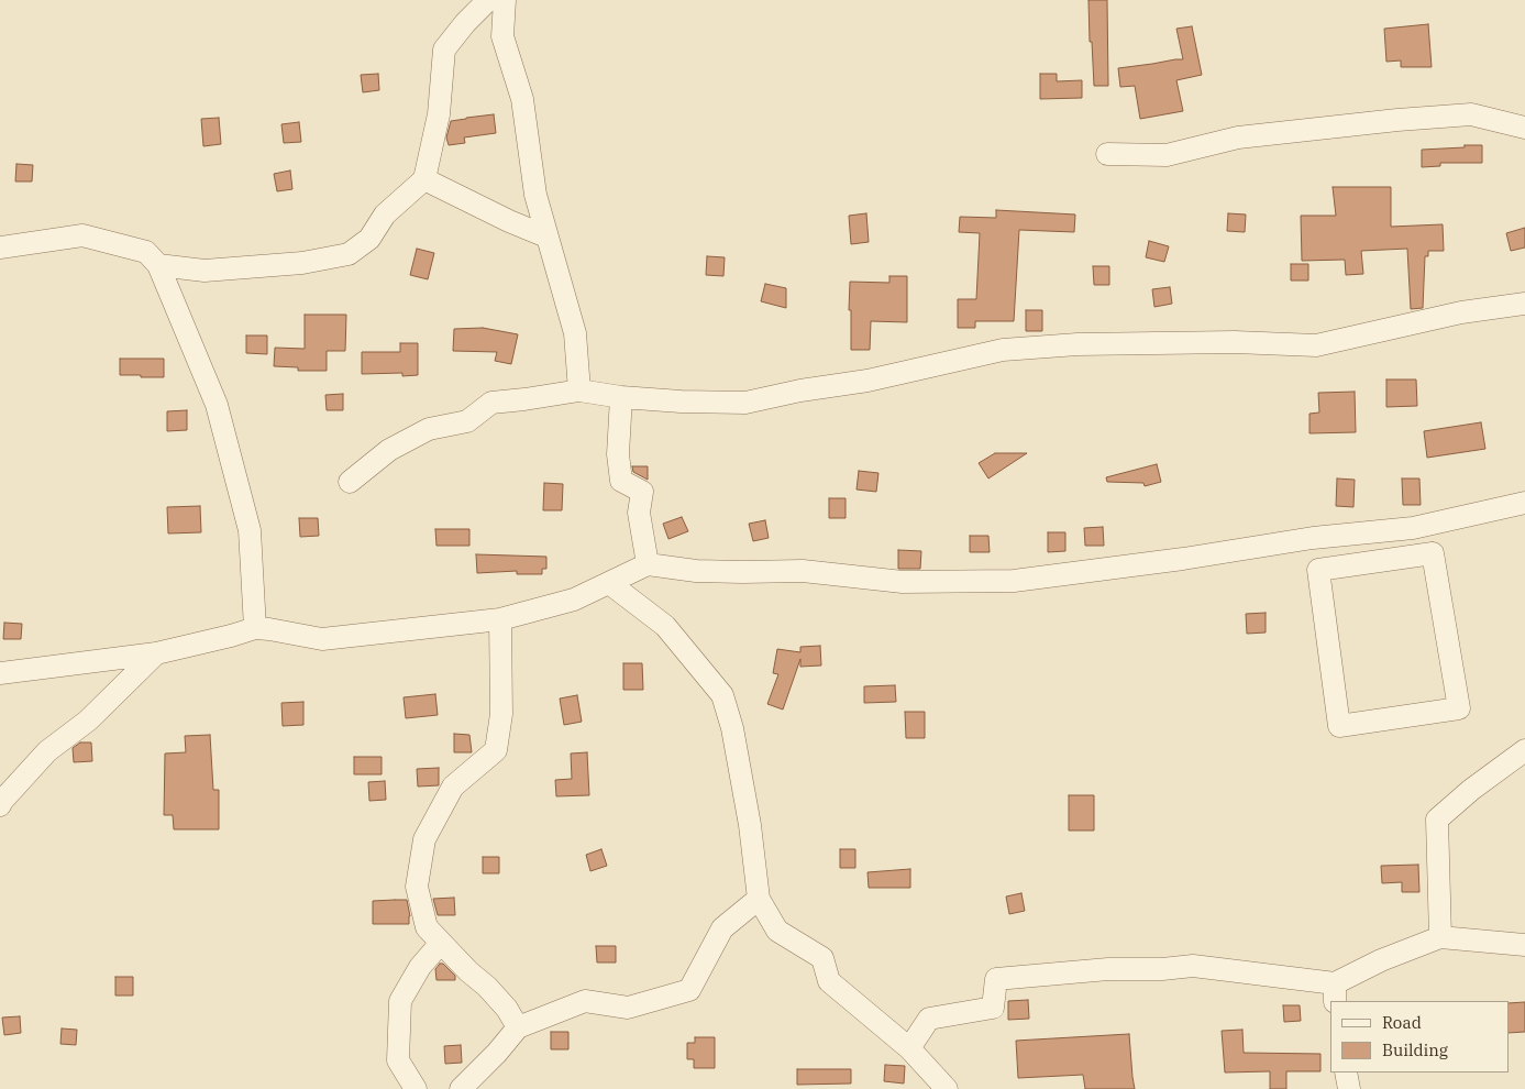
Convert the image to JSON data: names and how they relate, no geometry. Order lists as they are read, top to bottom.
{
  "legend": ["Road", "Building"]
}
